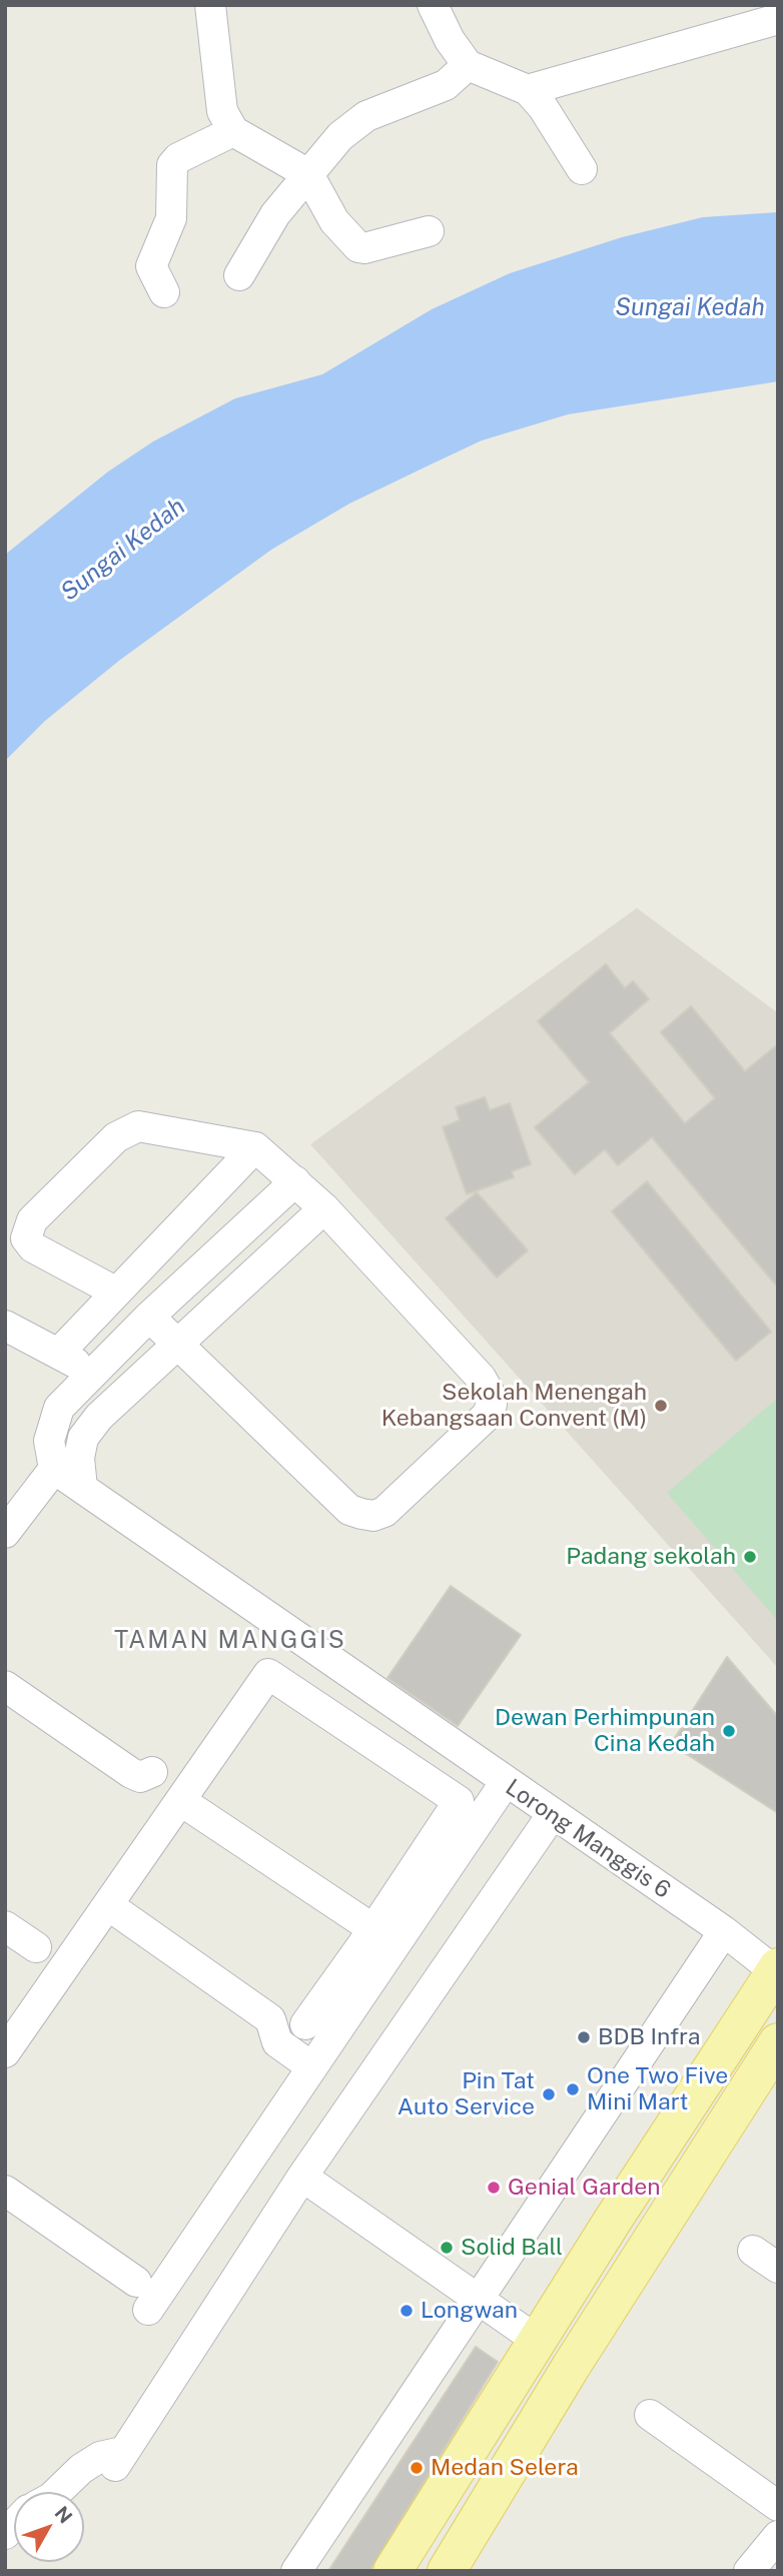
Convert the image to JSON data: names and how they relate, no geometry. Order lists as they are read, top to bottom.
{
  "streets": {
    "street": ["Lorong Manggis 6"]
  },
  "districts": ["TAMAN MANGGIS"],
  "water": ["Sungai Kedah"],
  "places": [
    "Sekolah Menengah Kebangsaan Convent (M)",
    "Padang sekolah",
    "Dewan Perhimpunan Cina Kedah",
    "BDB Infra",
    "One Two Five Mini Mart",
    "Pin Tat Auto Service",
    "Genial Garden",
    "Solid Ball",
    "Longwan",
    "Medan Selera"
  ],
  "north": "top right"
}
